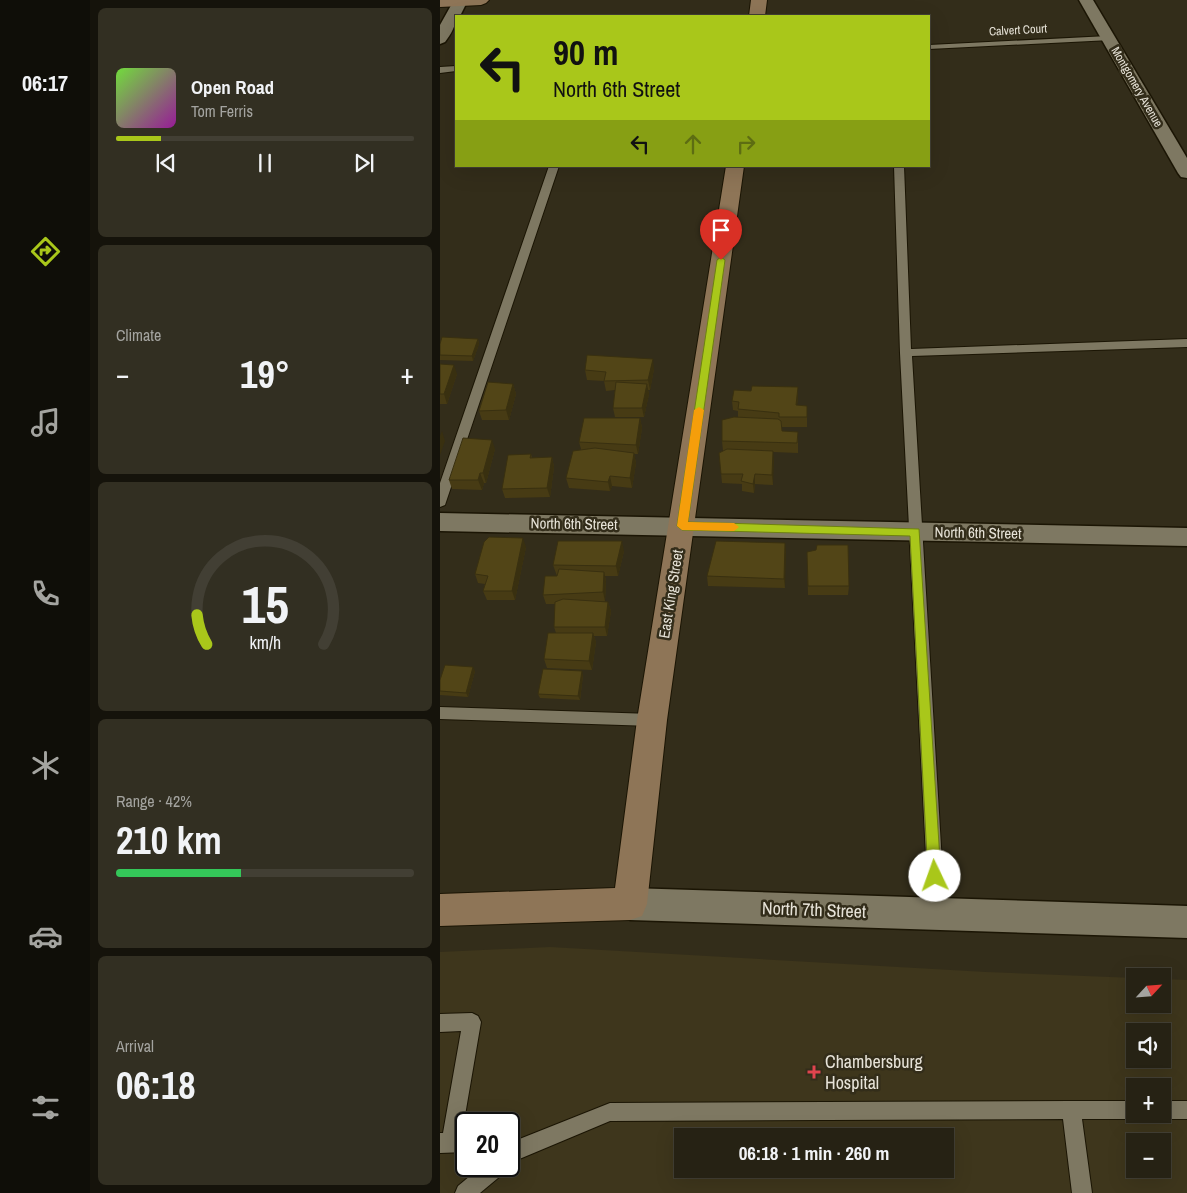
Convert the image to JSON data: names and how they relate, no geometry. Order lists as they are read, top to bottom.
{
  "streets": {
    "street": [
      "Montgomery Avenue",
      "North 6th Street",
      "East King Street",
      "North 7th Street"
    ],
    "lane": ["Calvert Court"]
  },
  "crossings": [
    ["Calvert Court", "Montgomery Avenue"],
    ["North 6th Street", "East King Street"],
    ["East King Street", "North 7th Street"]
  ],
  "places": {
    "health": ["Chambersburg Hospital"]
  },
  "north": "top right",
  "page": {
    "tabs": "06:17",
    "turn": ["90 m", "North 6th Street"],
    "song": ["Open Road", "Tom Ferris"],
    "tile": [
      "Climate",
      ["Range · 42%", "210 km"],
      ["Arrival", "06:18"]
    ],
    "heat": ["−", "19°", "+"],
    "map_buttons": ["+", "−"],
    "limit": "20",
    "trip": "06:18 · 1 min · 260 m",
    "gauge": ["15", "km/h"]
  }
}
